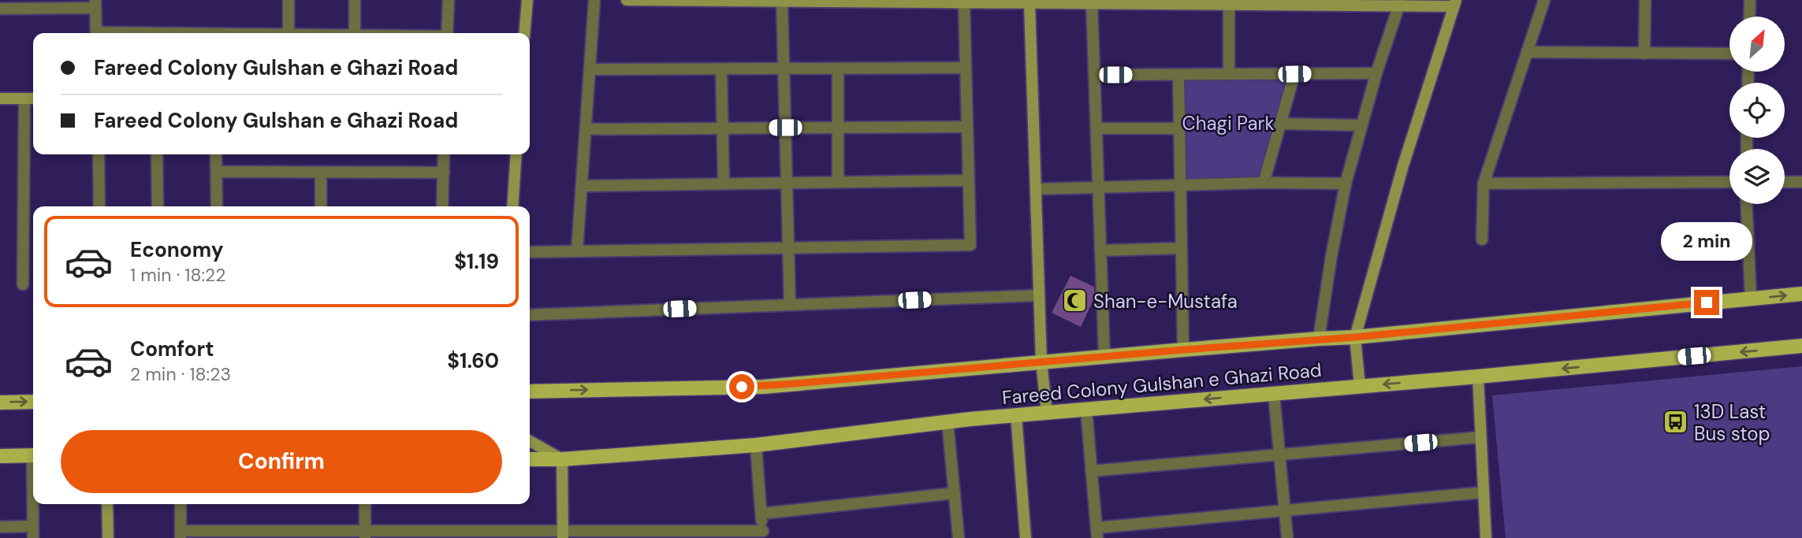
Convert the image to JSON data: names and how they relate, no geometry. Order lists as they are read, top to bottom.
{
  "streets": {
    "main road": ["Fareed Colony Gulshan e Ghazi Road"]
  },
  "parks": ["Chagi Park"],
  "places": {
    "mosque": ["Shan-e-Mustafa"],
    "bus stop": ["13D Last Bus stop"]
  },
  "north": "top right",
  "page": {
    "banner": ["Fareed Colony Gulshan e Ghazi Road", "Fareed Colony Gulshan e Ghazi Road"],
    "list": [
      {
        "name": "Economy",
        "note": "1 min · 18:22",
        "value": "$1.19"
      },
      {
        "name": "Comfort",
        "note": "2 min · 18:23",
        "value": "$1.60"
      }
    ],
    "bubble": "2 min",
    "buttons": "Confirm"
  }
}
